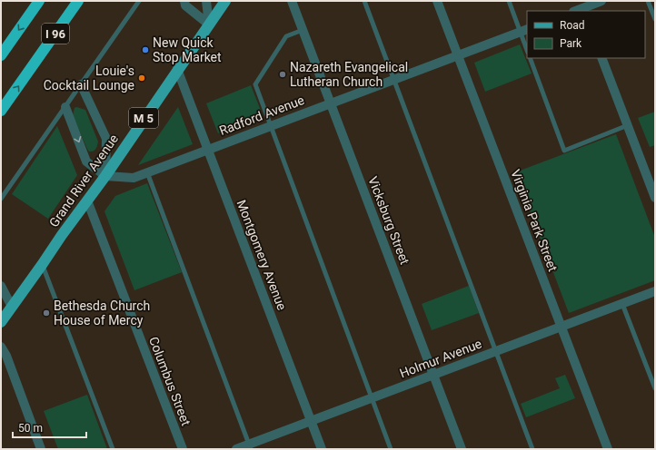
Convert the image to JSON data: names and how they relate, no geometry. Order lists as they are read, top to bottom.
{
  "streets": {
    "highway": ["I 96"],
    "main road": ["M 5", "Grand River Avenue"],
    "street": [
      "Radford Avenue",
      "Vicksburg Street",
      "Virginia Park Street",
      "Montgomery Avenue",
      "Holmur Avenue",
      "Columbus Street"
    ]
  },
  "crossings": [
    ["Radford Avenue", "Grand River Avenue"],
    ["Radford Avenue", "Vicksburg Street"],
    ["Radford Avenue", "Virginia Park Street"],
    ["Radford Avenue", "Montgomery Avenue"],
    ["Grand River Avenue", "Montgomery Avenue"],
    ["Grand River Avenue", "Columbus Street"],
    ["Vicksburg Street", "Holmur Avenue"],
    ["Virginia Park Street", "Holmur Avenue"],
    ["Montgomery Avenue", "Holmur Avenue"]
  ],
  "places": [
    "New Quick Stop Market",
    "Nazareth Evangelical Lutheran Church",
    "Louie's Cocktail Lounge",
    "Bethesda Church House of Mercy"
  ],
  "legend": ["Road", "Park"],
  "scale_bar": "50 m"
}
